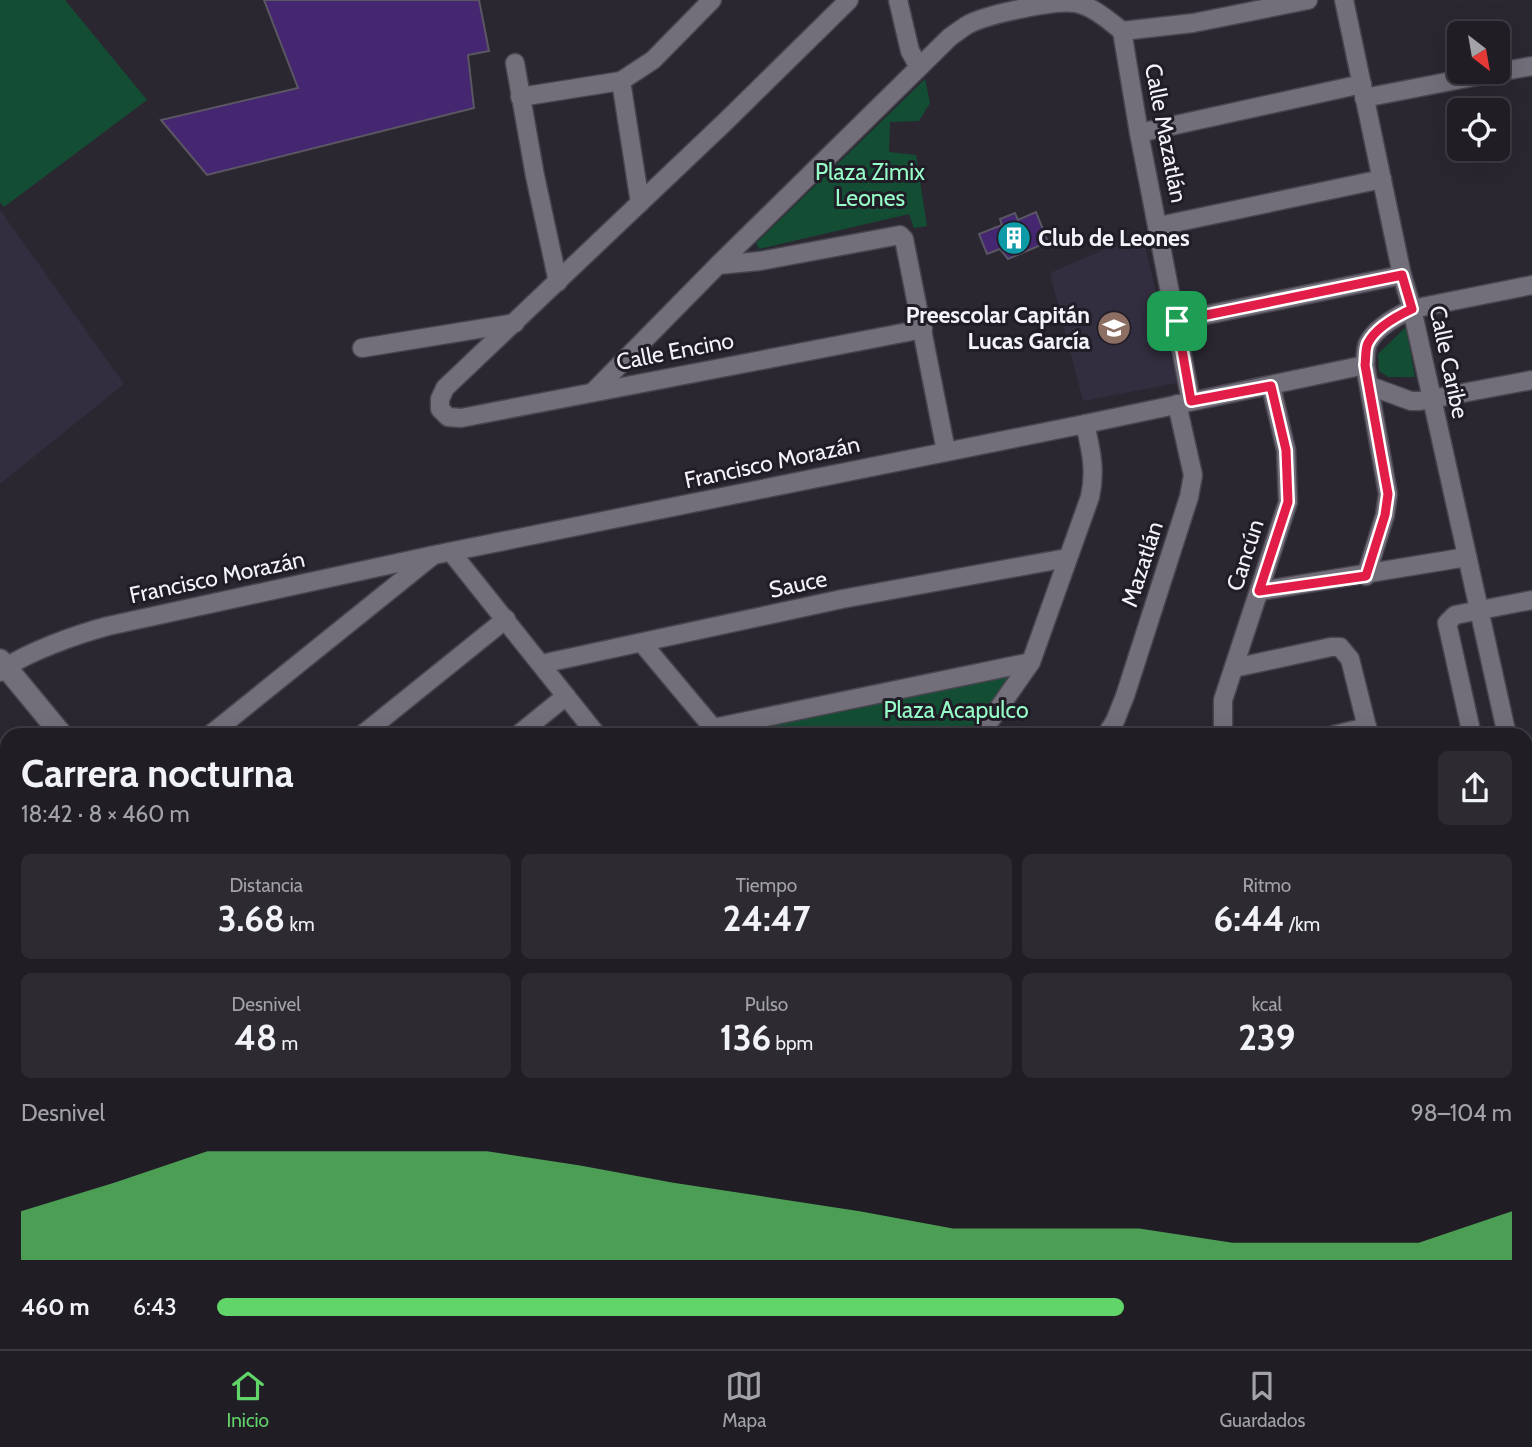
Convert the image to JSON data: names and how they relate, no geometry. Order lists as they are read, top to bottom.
{
  "streets": {
    "street": [
      "Calle Mazatlán",
      "Calle Encino",
      "Calle Caribe",
      "Francisco Morazán",
      "Cancún",
      "Mazatlán",
      "Sauce"
    ]
  },
  "crossings": [
    ["Calle Mazatlán", "Francisco Morazán"],
    ["Calle Mazatlán", "Mazatlán"],
    ["Francisco Morazán", "Cancún"],
    ["Francisco Morazán", "Mazatlán"]
  ],
  "parks": ["Plaza Zimix Leones", "Plaza Acapulco"],
  "places": {
    "building": ["Club de Leones"],
    "school or university": ["Preescolar Capitán Lucas García"]
  },
  "north": "bottom right",
  "page": {
    "heading": ["Carrera nocturna", "18:42 · 8 × 460 m"],
    "stats": [
      ["Distancia", "3.68 km"],
      ["Tiempo", "24:47"],
      ["Ritmo", "6:44 /km"],
      ["Desnivel", "48 m"],
      ["Pulso", "136 bpm"],
      ["kcal", "239"]
    ],
    "chart": ["Desnivel", "98–104 m"],
    "list": [
      {
        "name": "460 m",
        "note": "6:43"
      }
    ],
    "tabs": ["Inicio", "Mapa", "Guardados"]
  }
}
